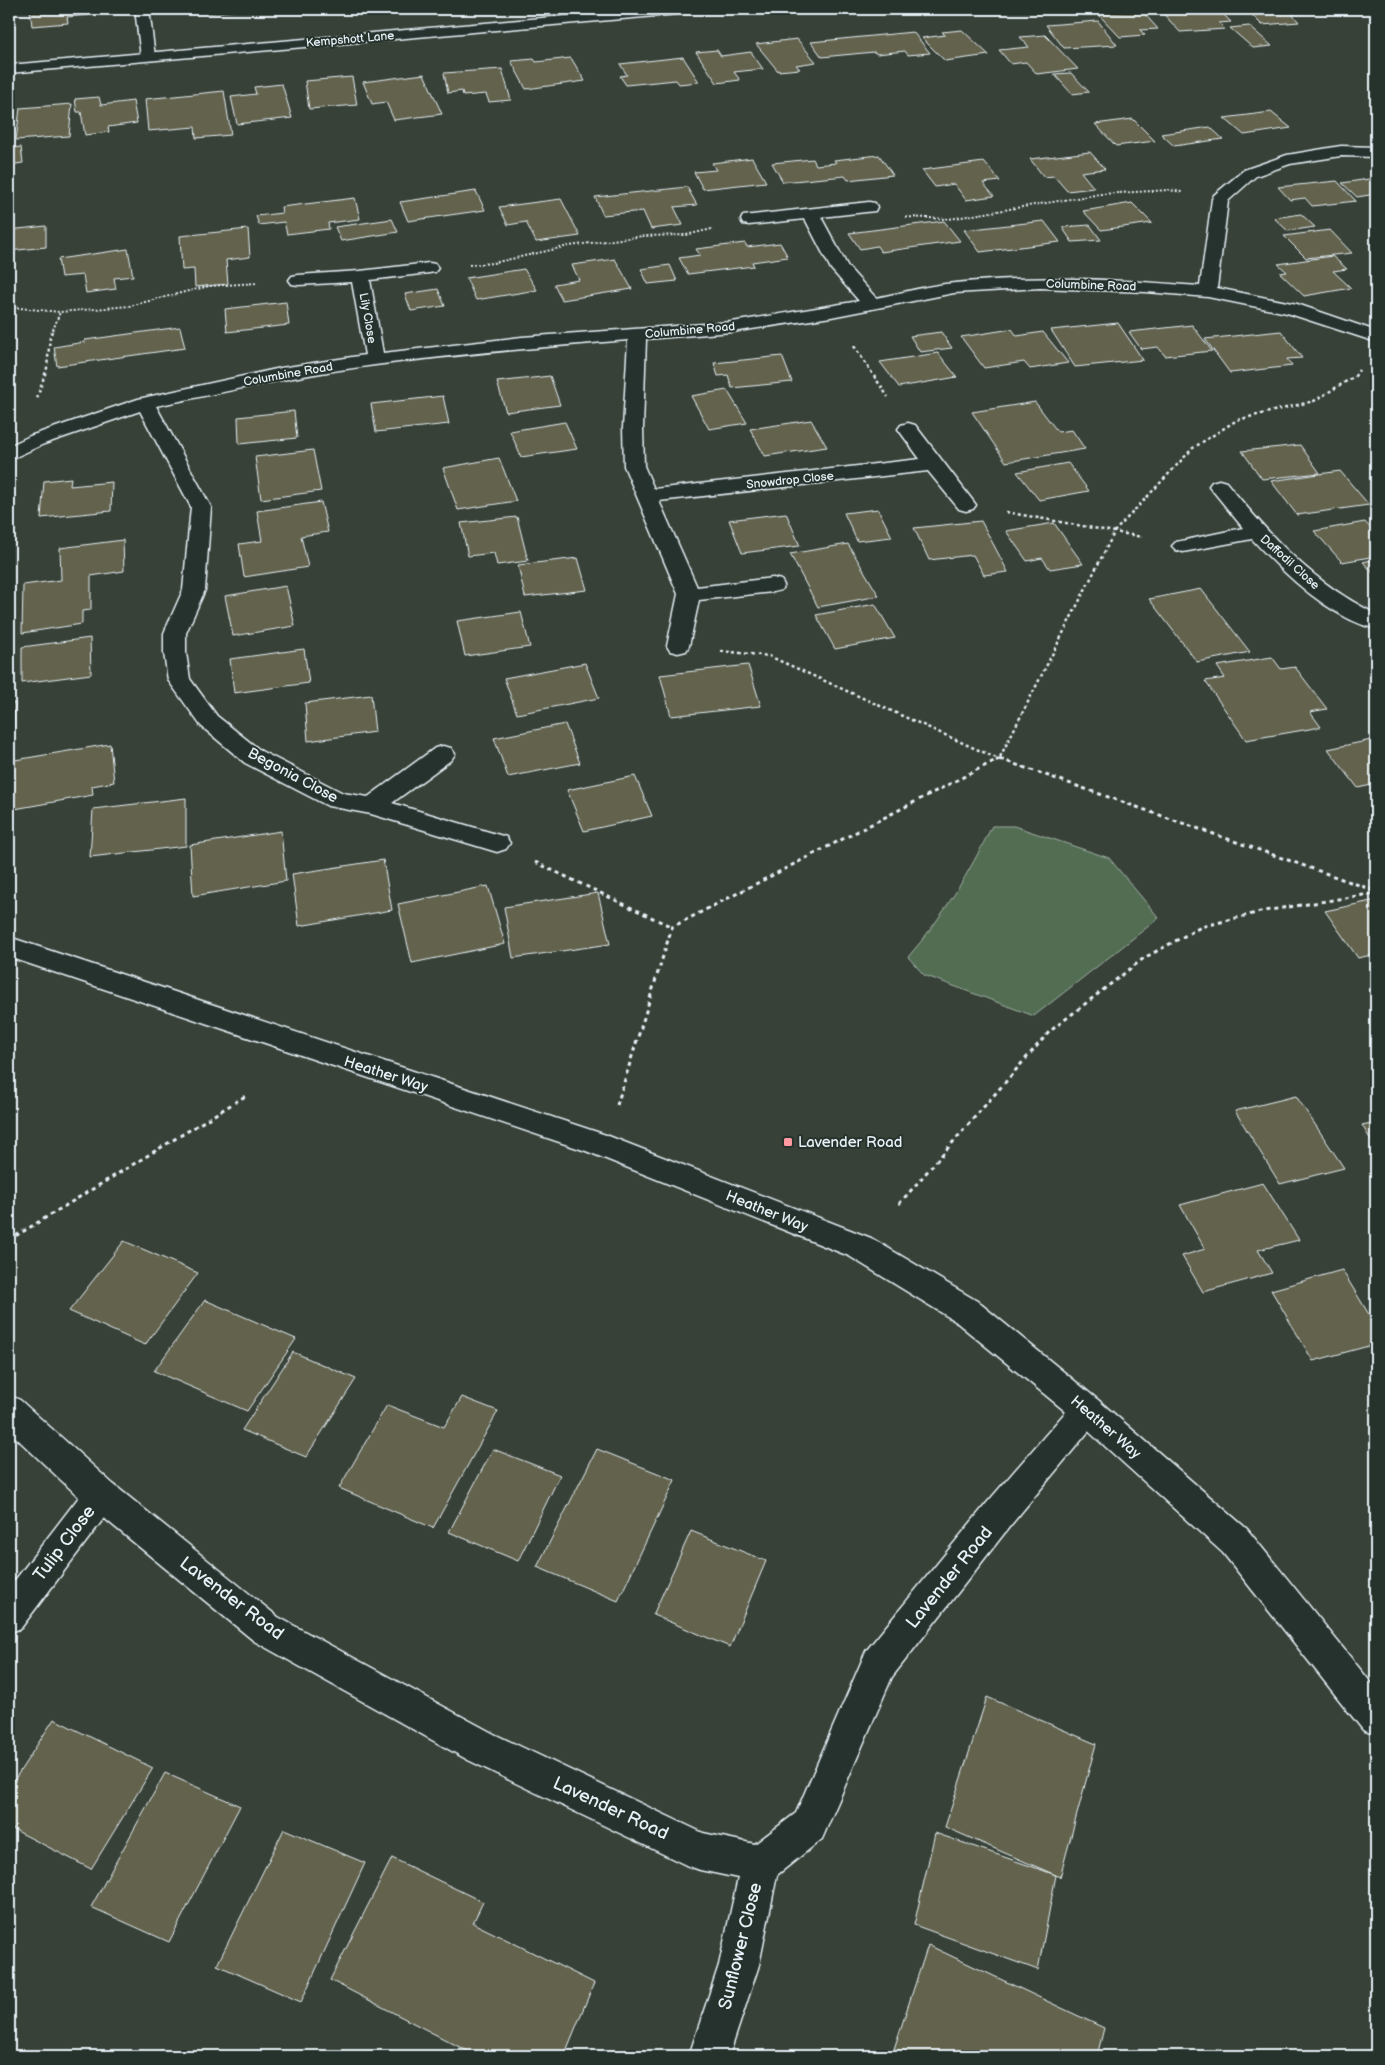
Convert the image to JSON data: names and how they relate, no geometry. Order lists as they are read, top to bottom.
{
  "streets": {
    "street": [
      "Kempshott Lane",
      "Columbine Road",
      "Lily Close",
      "Snowdrop Close",
      "Daffodil Close",
      "Begonia Close",
      "Heather Way",
      "Tulip Close",
      "Lavender Road",
      "Sunflower Close"
    ]
  },
  "crossings": [
    ["Columbine Road", "Lily Close"],
    ["Columbine Road", "Begonia Close"],
    ["Heather Way", "Lavender Road"],
    ["Tulip Close", "Lavender Road"],
    ["Lavender Road", "Sunflower Close"]
  ],
  "places": {
    "transit": ["Lavender Road"]
  }
}
